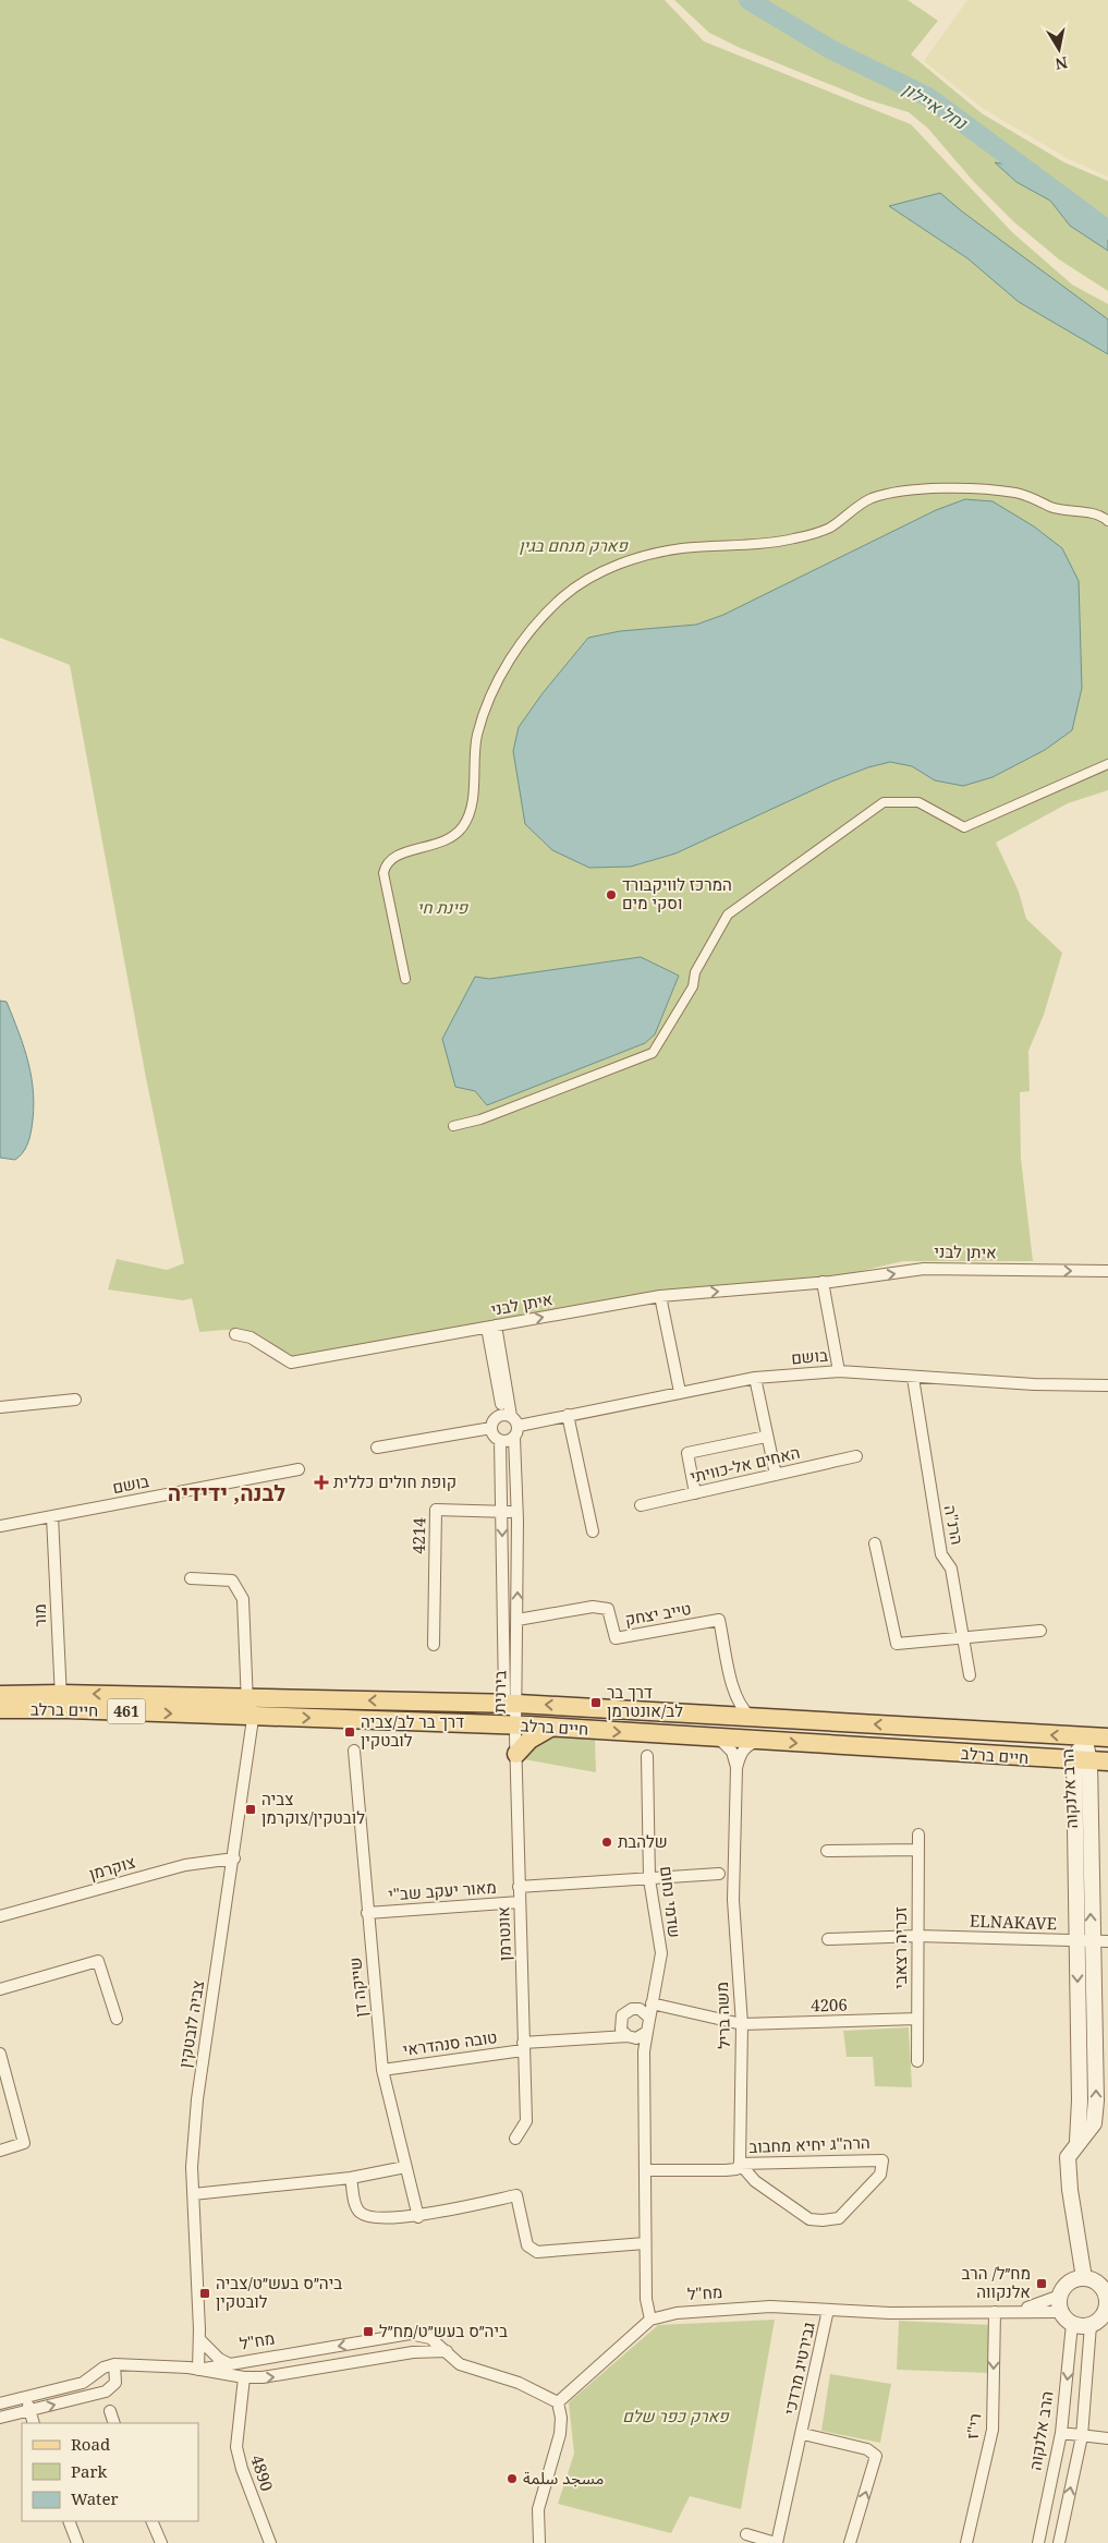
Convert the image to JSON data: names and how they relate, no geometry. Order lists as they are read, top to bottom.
{
  "streets": {
    "main road": ["חיים ברלב", "461"],
    "street": [
      "איתן לבני",
      "בושם",
      "האחים אל-כוויתי",
      "הרנ\"ה",
      "4214",
      "טייב יצחק",
      "מור",
      "בירנית",
      "הרב אלנקוה",
      "צוקרמן",
      "מאור יעקב שב\"י",
      "שדמי נחום",
      "ELNAKAVE",
      "אונטרמן",
      "זכריה רצאבי",
      "שייקה דן",
      "4206",
      "משה בריל",
      "צביה לובטקין",
      "טובה סנהדראי",
      "הרה\"ג יחיא מחבוב",
      "מח\"ל",
      "גבירטיג מרדכי",
      "רי\"ז",
      "4890"
    ]
  },
  "crossings": [
    ["בושם", "הרנ\"ה"],
    ["בושם", "מור"],
    ["בושם", "בירנית"],
    ["4214", "בירנית"],
    ["טייב יצחק", "בירנית"],
    ["טייב יצחק", "חיים ברלב"],
    ["מור", "חיים ברלב"],
    ["בירנית", "חיים ברלב"],
    ["בירנית", "אונטרמן"],
    ["חיים ברלב", "הרב אלנקוה"],
    ["חיים ברלב", "אונטרמן"],
    ["חיים ברלב", "משה בריל"],
    ["חיים ברלב", "צביה לובטקין"],
    ["הרב אלנקוה", "ELNAKAVE"],
    ["הרב אלנקוה", "מח\"ל"],
    ["צוקרמן", "צביה לובטקין"],
    ["מאור יעקב שב\"י", "שדמי נחום"],
    ["מאור יעקב שב\"י", "אונטרמן"],
    ["מאור יעקב שב\"י", "שייקה דן"],
    ["שדמי נחום", "4206"],
    ["שדמי נחום", "טובה סנהדראי"],
    ["שדמי נחום", "מח\"ל"],
    ["ELNAKAVE", "זכריה רצאבי"],
    ["אונטרמן", "טובה סנהדראי"],
    ["זכריה רצאבי", "4206"],
    ["שייקה דן", "טובה סנהדראי"],
    ["4206", "משה בריל"],
    ["משה בריל", "הרה\"ג יחיא מחבוב"],
    ["צביה לובטקין", "מח\"ל"],
    ["מח\"ל", "גבירטיג מרדכי"],
    ["מח\"ל", "רי\"ז"],
    ["מח\"ל", "4890"]
  ],
  "one_way": ["איתן לבני"],
  "districts": ["לבנה, ידידיה"],
  "water": ["נחל איילון"],
  "parks": ["פארק מנחם בגין", "פינת חי", "פארק כפר שלם"],
  "places": {
    "other": ["המרכז לוויקבורד וסקי מים", "שלהבת", "مسجد سلمة"],
    "health": ["קופת חולים כללית"],
    "transit": [
      "דרך בר לב/אונטרמן",
      "דרך בר לב/צביה לובטקין",
      "צביה לובטקין/צוקרמן",
      "מח״ל/ הרב אלנקווה",
      "ביה״ס בעש״ט/צביה לובטקין",
      "ביה״ס בעש״ט/מח״ל"
    ]
  },
  "legend": ["Road", "Park", "Water"],
  "north": "bottom"
}
